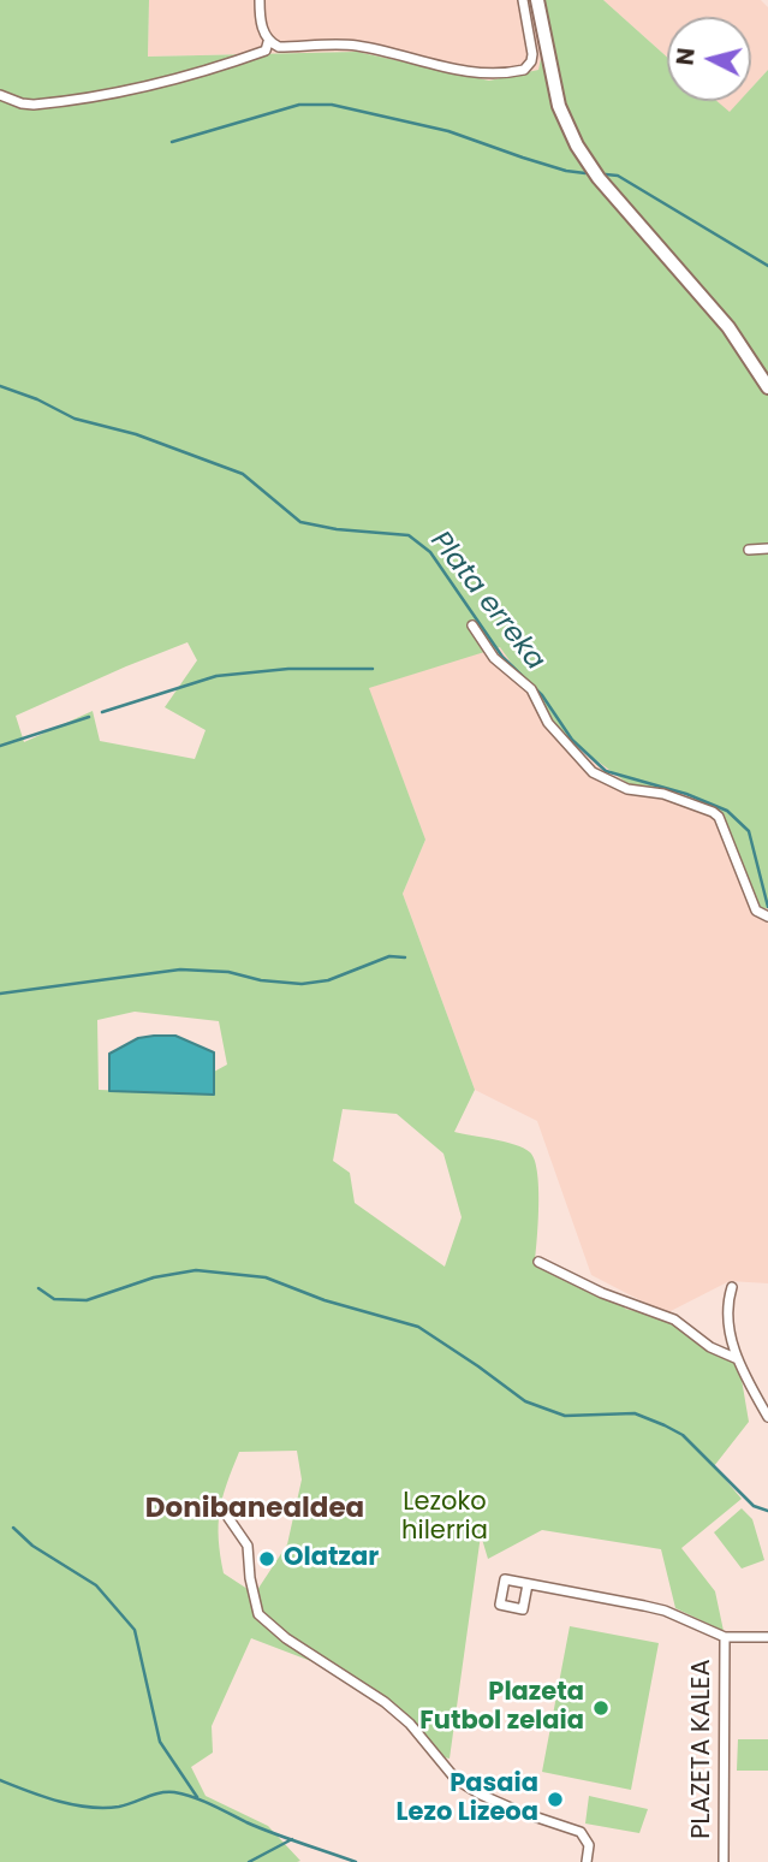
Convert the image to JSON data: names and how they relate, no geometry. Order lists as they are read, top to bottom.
{
  "streets": {
    "street": ["PLAZETA KALEA"]
  },
  "districts": ["Donibanealdea"],
  "water": ["Plata erreka"],
  "parks": ["Lezoko hilerria"],
  "places": ["Olatzar", "Plazeta Futbol zelaia", "Pasaia Lezo Lizeoa"],
  "north": "left"
}
